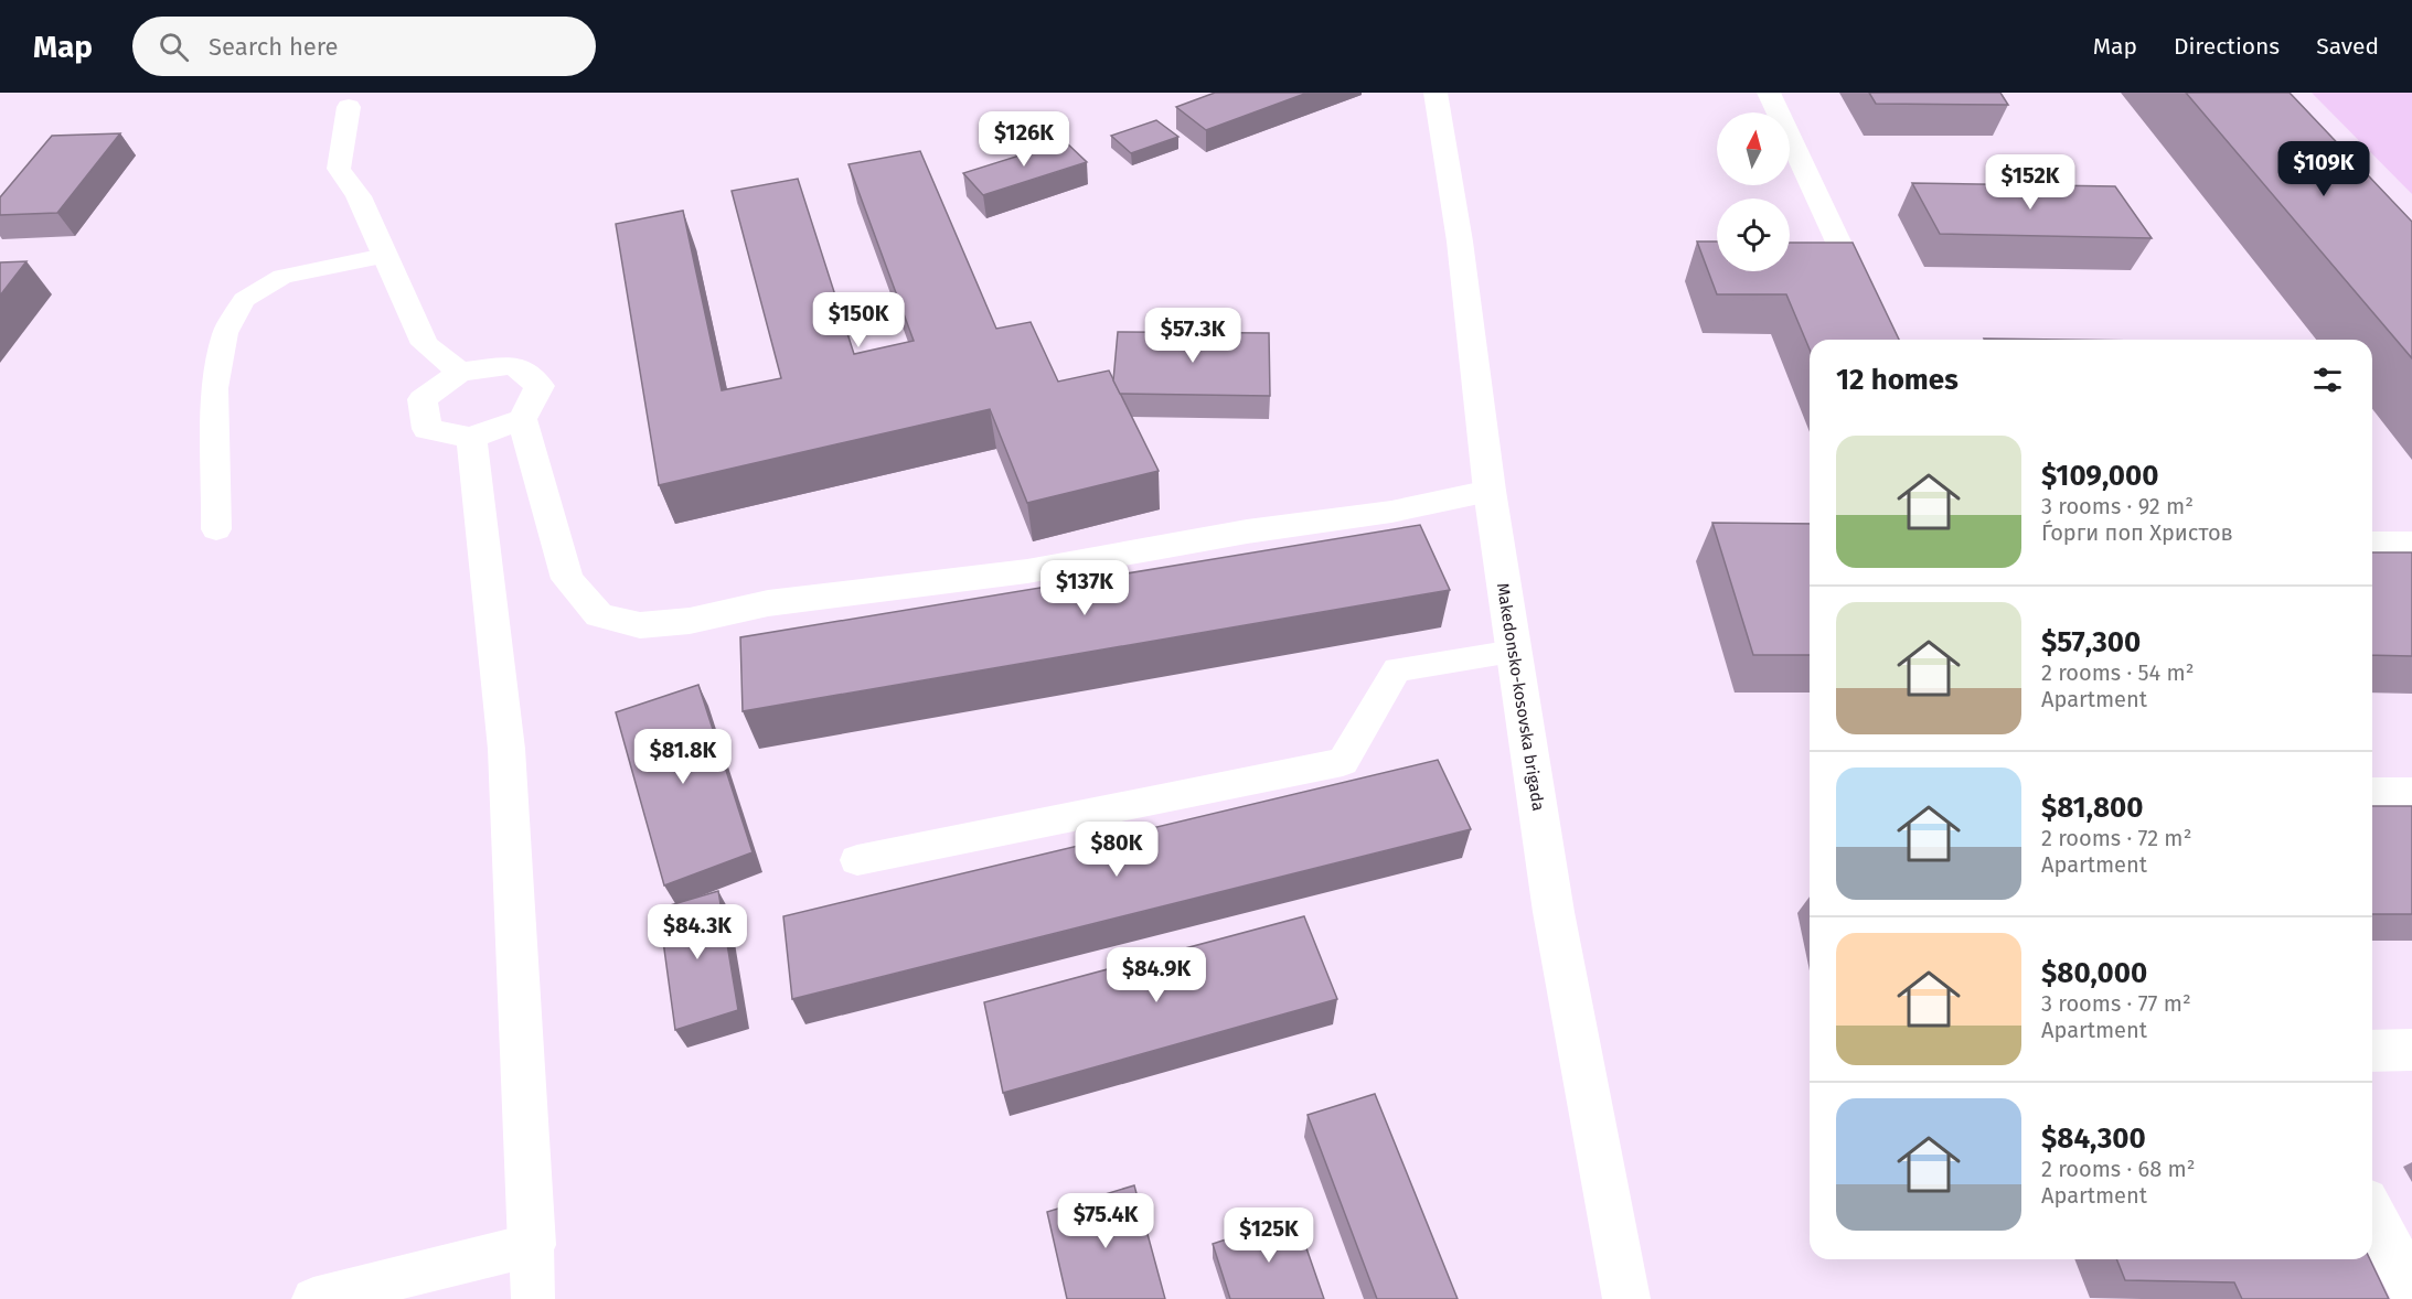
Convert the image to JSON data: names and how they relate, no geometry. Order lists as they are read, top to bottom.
{
  "streets": {
    "street": ["Makedonsko-kosovska brigada"]
  },
  "north": "top",
  "page": {
    "header": "Map",
    "search": "Search here",
    "nav": ["Map", "Directions", "Saved"],
    "price": [
      "$126K",
      "$109K",
      "$152K",
      "$150K",
      "$57.3K",
      "$137K",
      "$81.8K",
      "$80K",
      "$84.3K",
      "$84.9K",
      "$75.4K",
      "$125K"
    ],
    "heading": "12 homes",
    "list": [
      {
        "name": "$109,000",
        "note": "3 rooms · 92 m² · Ѓорги поп Христов"
      },
      {
        "name": "$57,300",
        "note": "2 rooms · 54 m² · Apartment"
      },
      {
        "name": "$81,800",
        "note": "2 rooms · 72 m² · Apartment"
      },
      {
        "name": "$80,000",
        "note": "3 rooms · 77 m² · Apartment"
      },
      {
        "name": "$84,300",
        "note": "2 rooms · 68 m² · Apartment"
      }
    ]
  }
}
